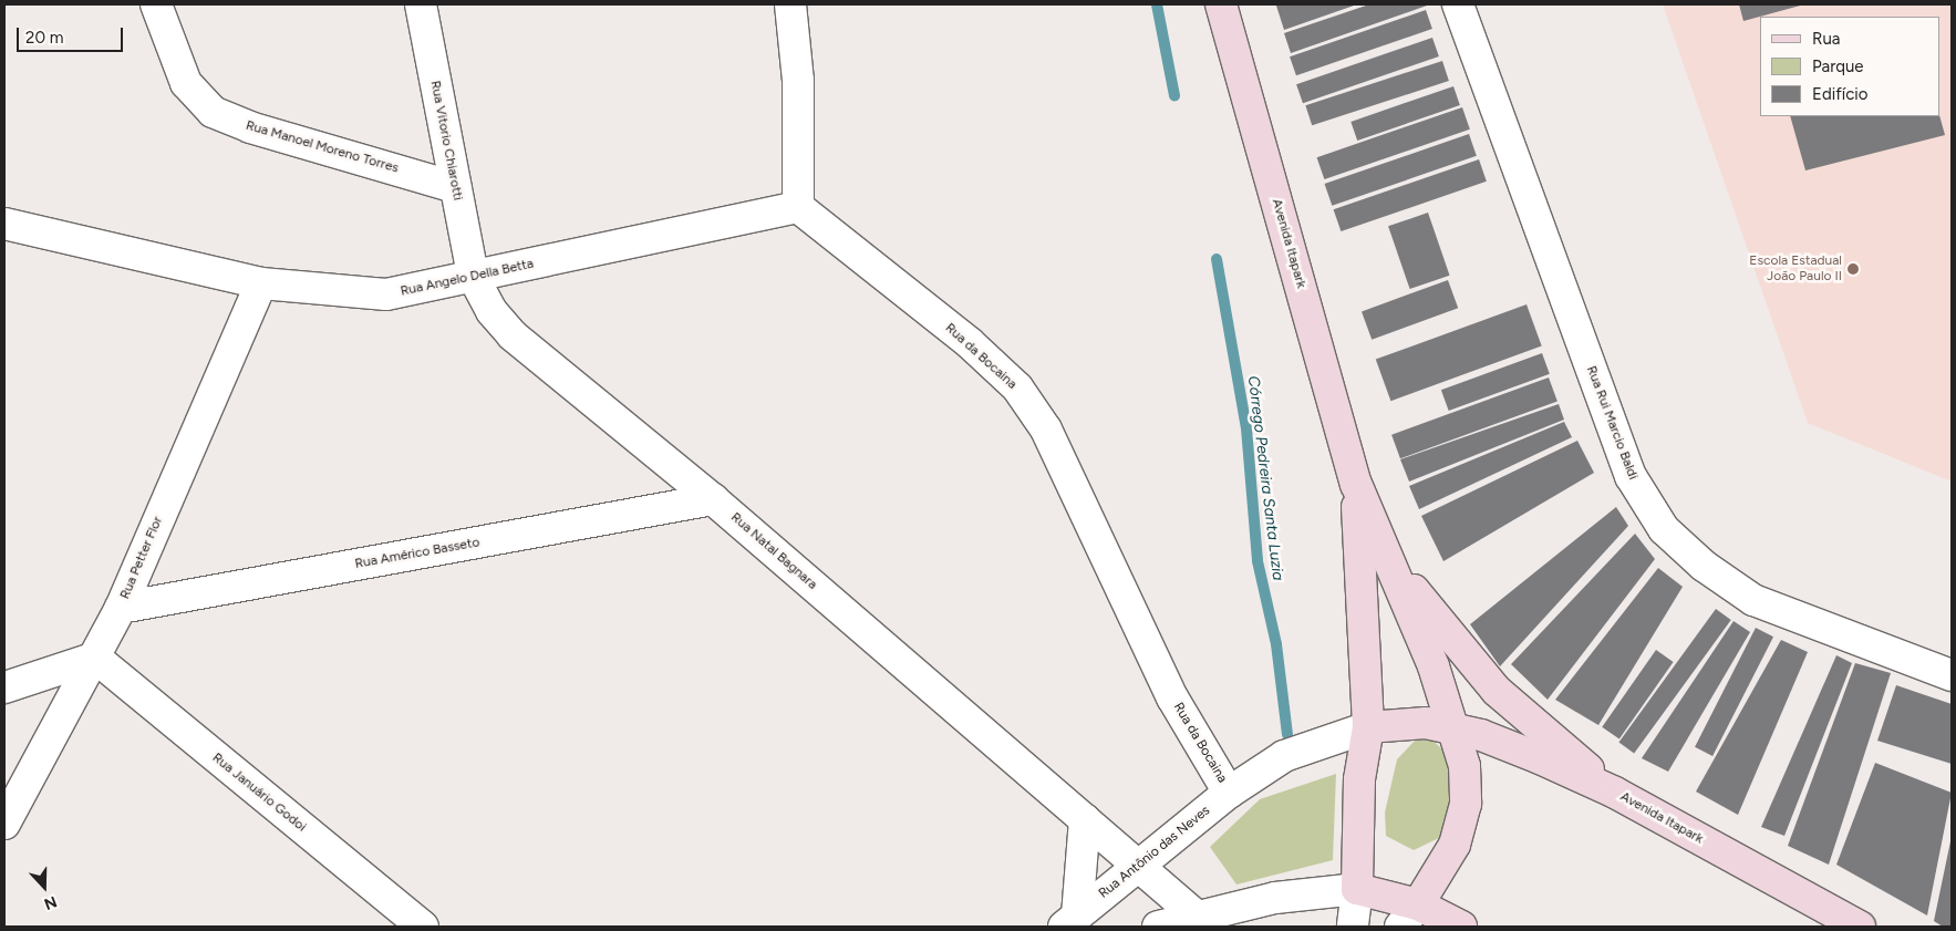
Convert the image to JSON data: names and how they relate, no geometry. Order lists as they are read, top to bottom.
{
  "streets": {
    "main road": ["Avenida Itapark"],
    "street": [
      "Rua Vitorio Chiarotti",
      "Rua Manoel Moreno Torres",
      "Rua Angelo Della Betta",
      "Rua da Bocaina",
      "Rua Rui Marcio Baldi",
      "Rua Natal Bagnara",
      "Rua Américo Basseto",
      "Rua Petter Flor",
      "Rua Januário Godoi",
      "Rua Antônio das Neves"
    ]
  },
  "crossings": [
    ["Rua Vitorio Chiarotti", "Rua Manoel Moreno Torres"],
    ["Rua Vitorio Chiarotti", "Rua Angelo Della Betta"],
    ["Rua Vitorio Chiarotti", "Rua Natal Bagnara"],
    ["Avenida Itapark", "Rua Antônio das Neves"],
    ["Rua Angelo Della Betta", "Rua da Bocaina"],
    ["Rua Angelo Della Betta", "Rua Natal Bagnara"],
    ["Rua Angelo Della Betta", "Rua Petter Flor"],
    ["Rua da Bocaina", "Rua Antônio das Neves"],
    ["Rua Natal Bagnara", "Rua Américo Basseto"],
    ["Rua Natal Bagnara", "Rua Antônio das Neves"],
    ["Rua Américo Basseto", "Rua Petter Flor"],
    ["Rua Petter Flor", "Rua Januário Godoi"]
  ],
  "water": ["Córrego Pedreira Santa Luzia"],
  "places": ["Escola Estadual João Paulo II"],
  "legend": ["Rua", "Parque", "Edifício"],
  "scale_bar": "20 m",
  "north": "bottom"
}
